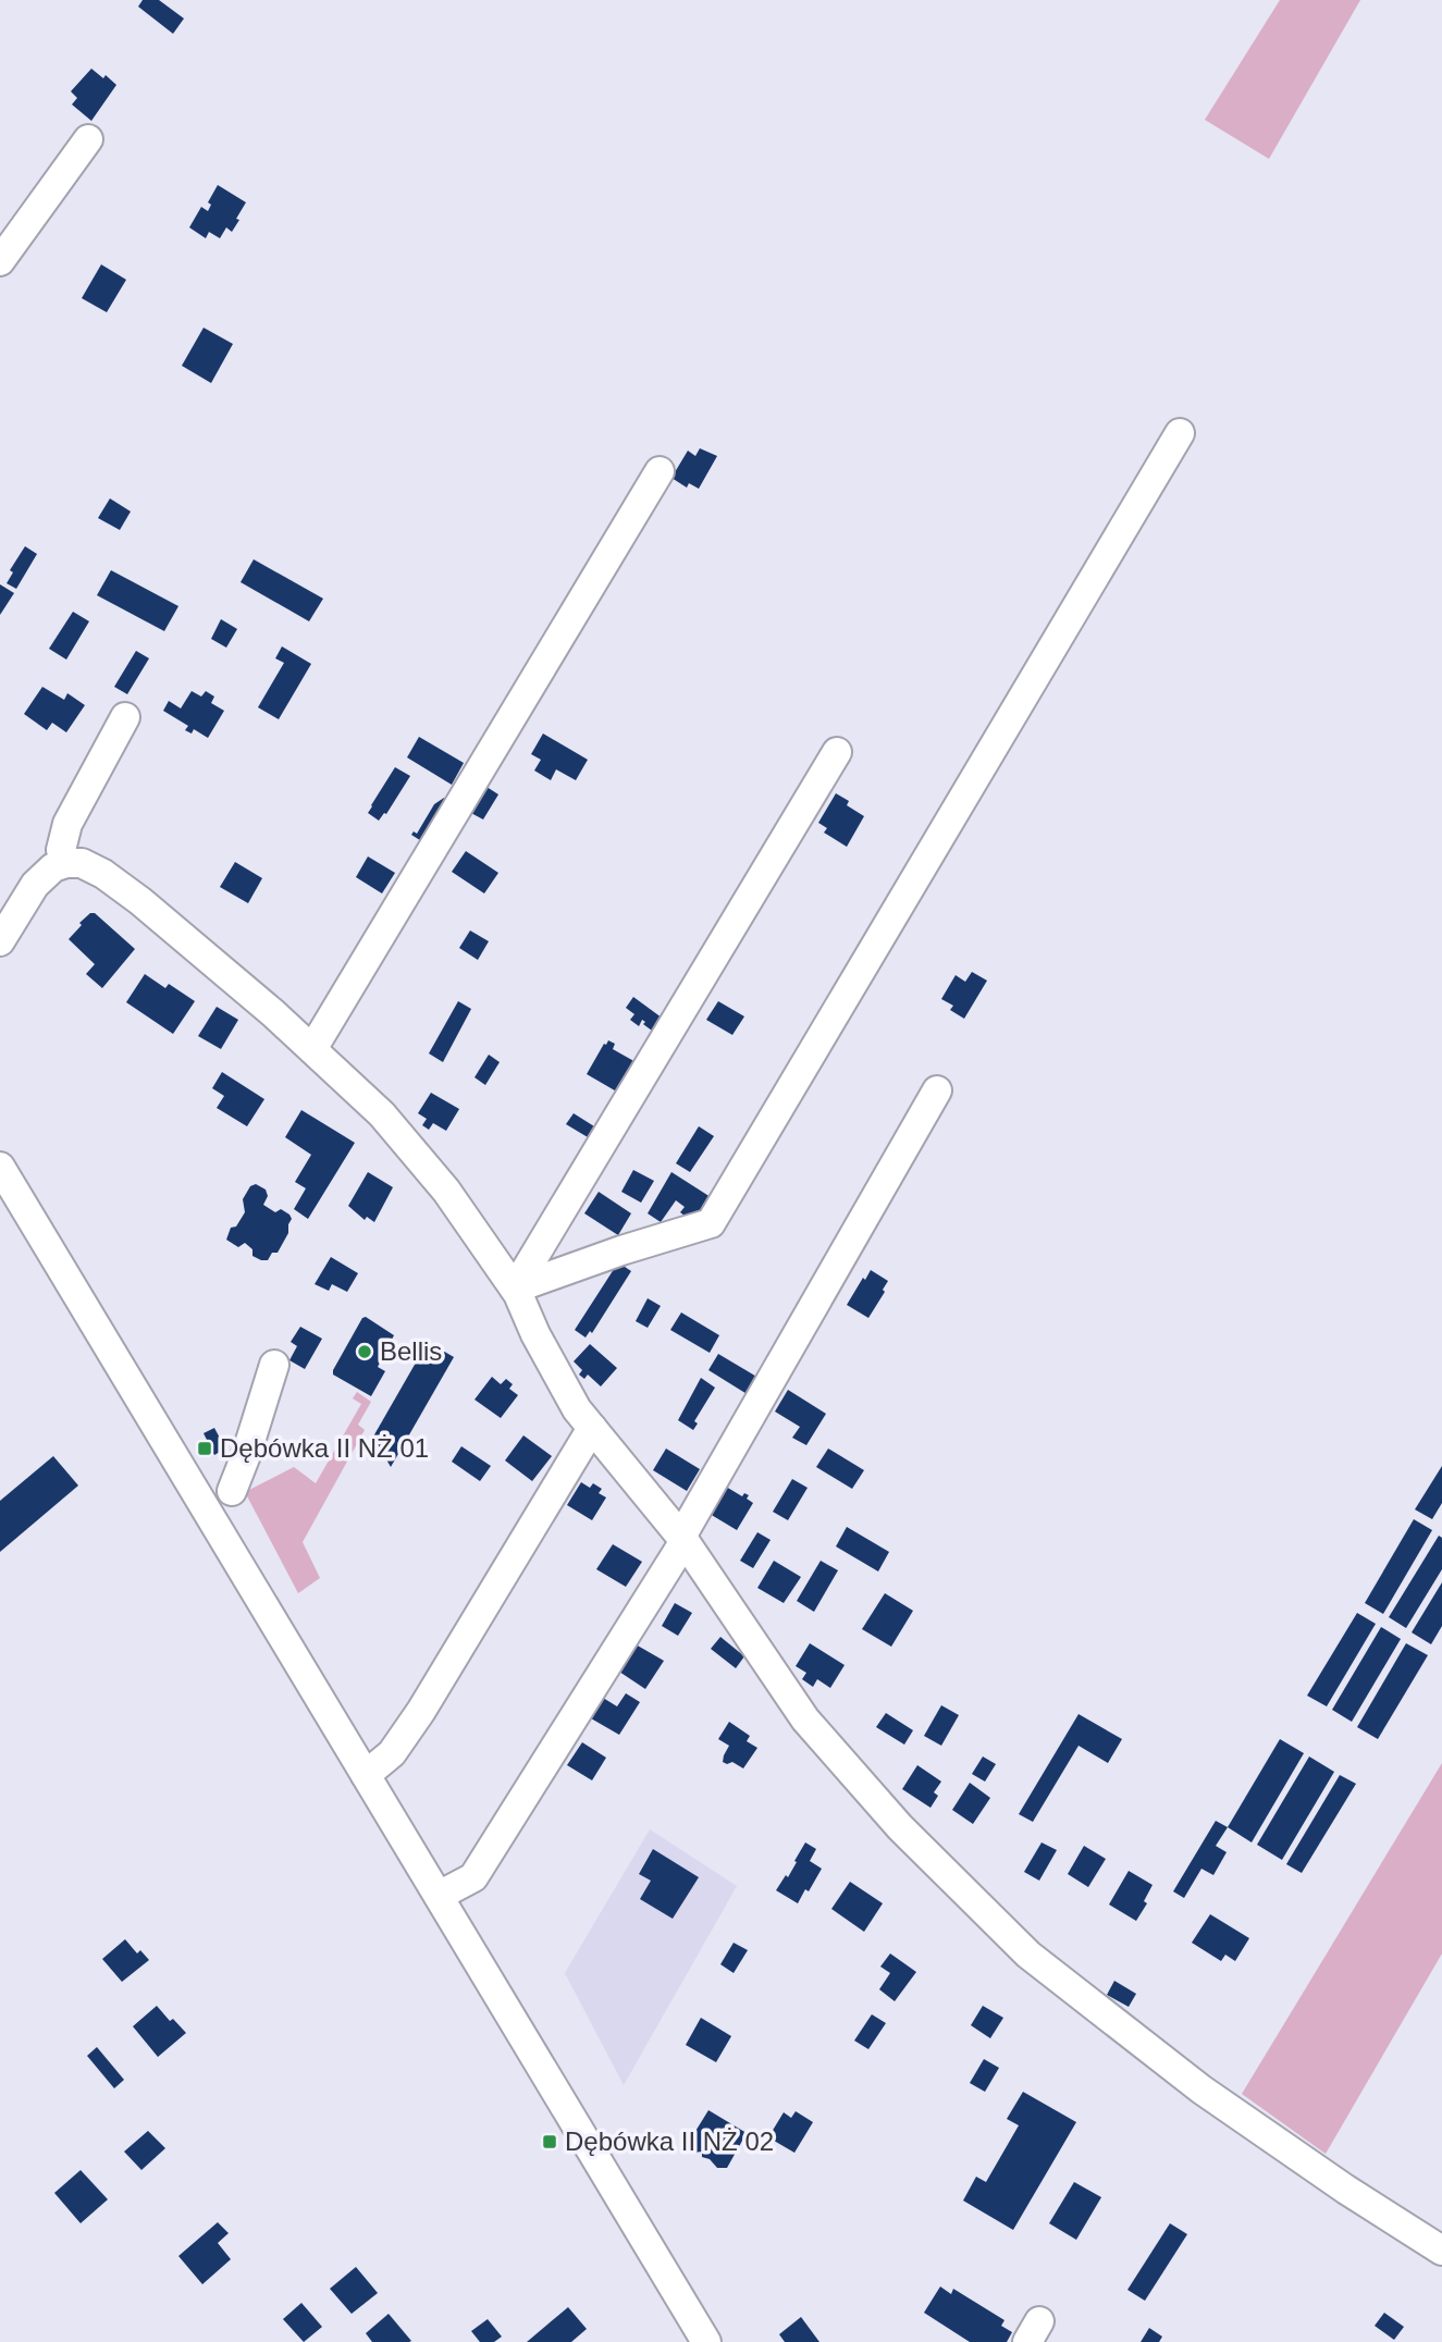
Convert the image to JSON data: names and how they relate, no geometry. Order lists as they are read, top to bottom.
{
  "places": {
    "other": ["Bellis"],
    "transit": ["Dębówka II NŻ 01", "Dębówka II NŻ 02"]
  }
}
